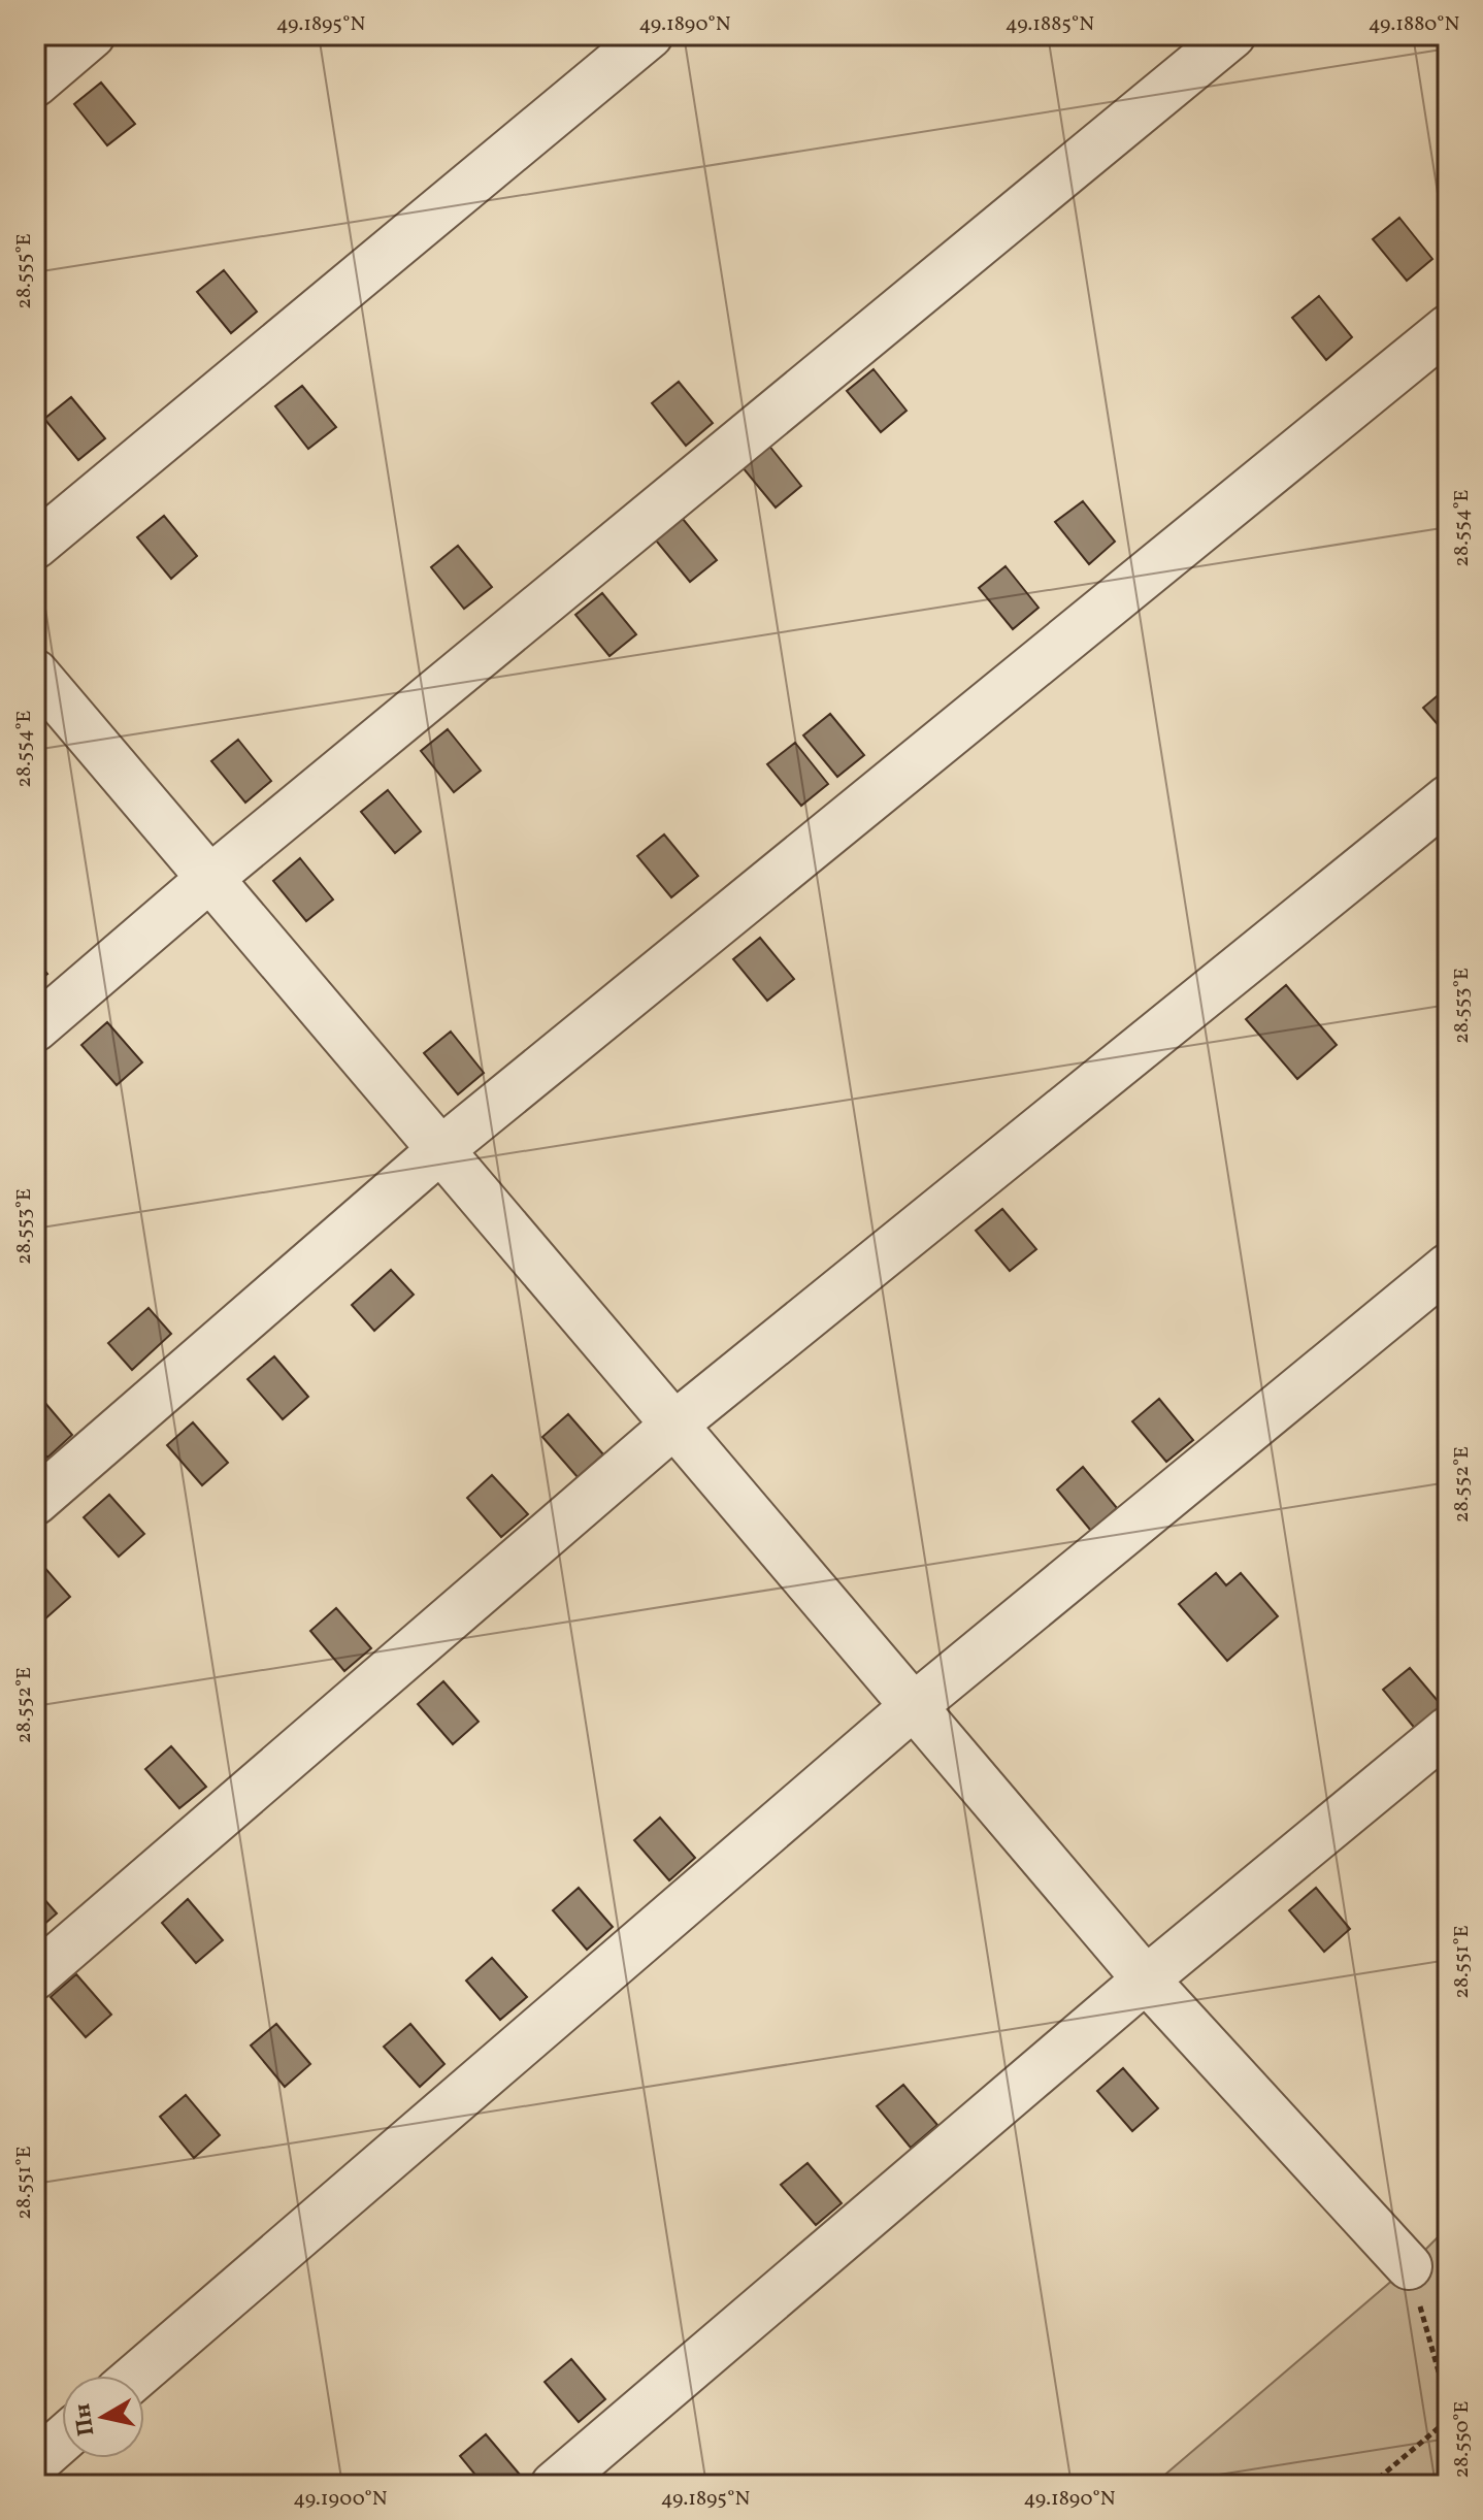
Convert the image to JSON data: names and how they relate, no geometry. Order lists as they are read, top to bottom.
{
  "north": "left",
  "coordinates": [
    "49.1895°N",
    "49.1890°N",
    "49.1885°N",
    "49.1880°N",
    "28.555°E",
    "28.554°E",
    "28.553°E",
    "28.552°E",
    "28.551°E",
    "28.550°E",
    "49.1900°N"
  ]
}
